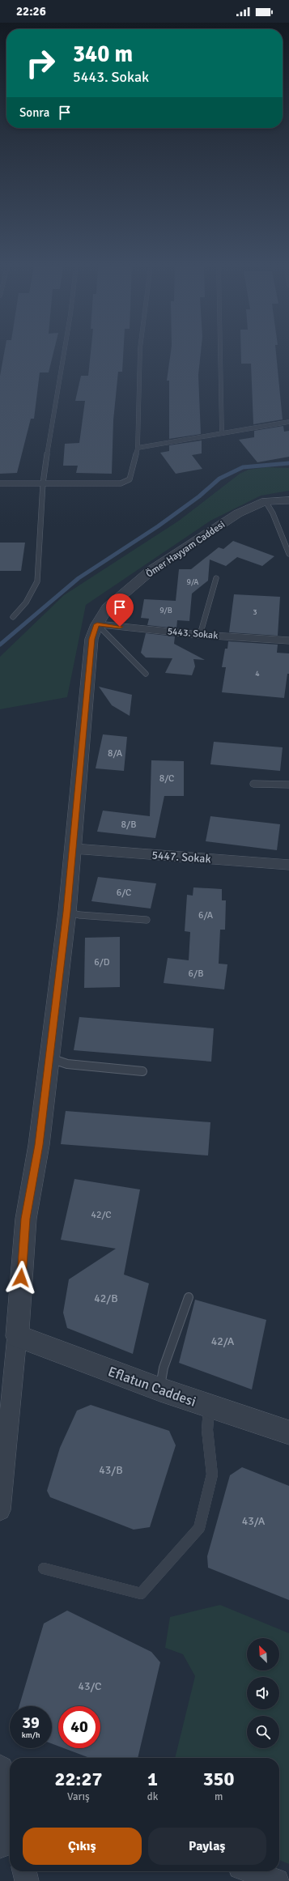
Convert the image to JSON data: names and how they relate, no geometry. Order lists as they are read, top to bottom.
{
  "streets": {
    "street": [
      "Ömer Hayyam Caddesi",
      "5443. Sokak",
      "5447. Sokak",
      "Eflatun Caddesi"
    ]
  },
  "crossings": [
    ["Ömer Hayyam Caddesi", "5443. Sokak"],
    ["Ömer Hayyam Caddesi", "5447. Sokak"],
    ["Ömer Hayyam Caddesi", "Eflatun Caddesi"]
  ],
  "house_numbers": [
    "9/A",
    "9/B",
    "3",
    "4",
    "8/A",
    "8/C",
    "8/B",
    "6/C",
    "6/A",
    "6/D",
    "6/B",
    "42/C",
    "42/B",
    "42/A",
    "43/B",
    "43/A",
    "43/C"
  ],
  "north": "top left",
  "page": {
    "status": "22:26",
    "turn": ["340 m", "5443. Sokak"],
    "then": "Sonra",
    "speed": "39 km/h",
    "limit": "40",
    "eta": [
      "22:27",
      "Varış",
      "1",
      "dk",
      "350",
      "m"
    ],
    "buttons": ["Çıkış", "Paylaş"]
  }
}
